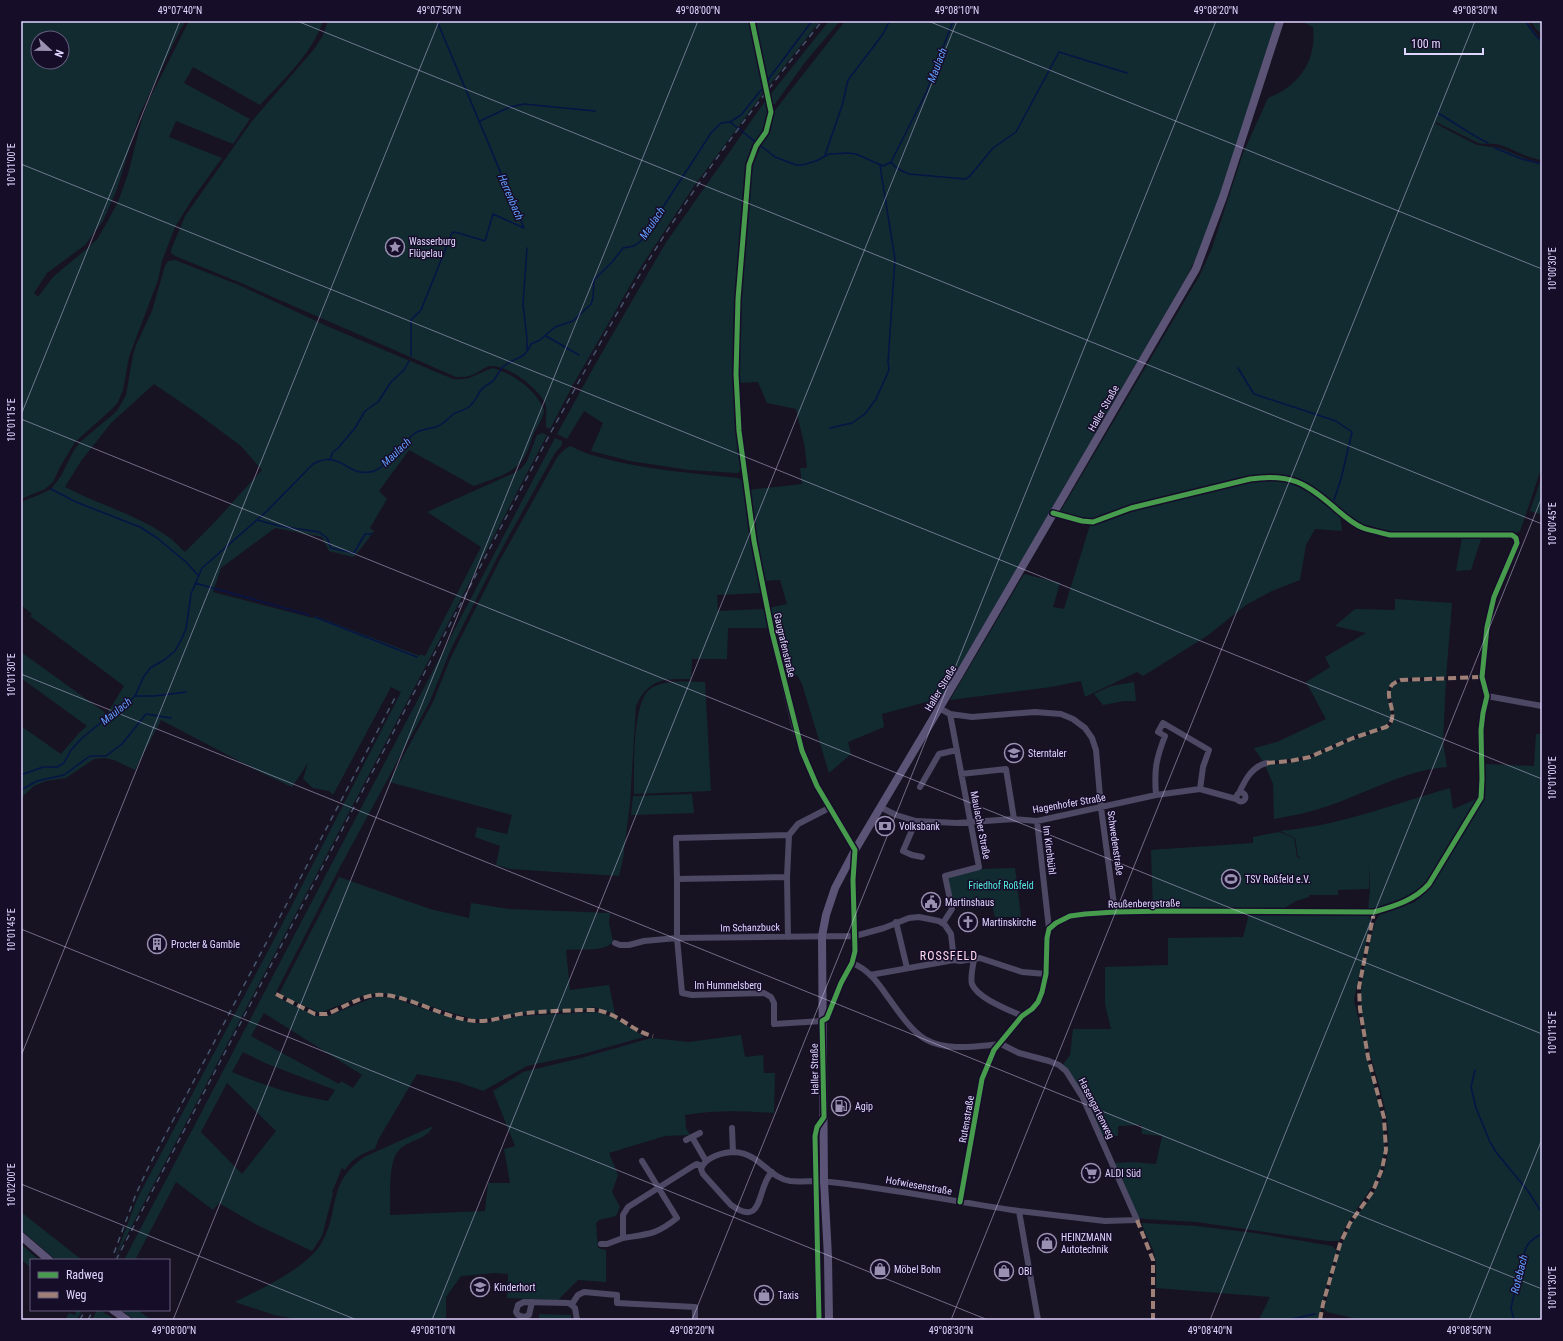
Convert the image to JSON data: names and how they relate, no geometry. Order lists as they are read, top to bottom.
{
  "streets": {
    "main road": ["Haller Straße"],
    "street": [
      "Gaugrafenstraße",
      "Hagenhofer Straße",
      "Maulacher Straße",
      "Schwedenstraße",
      "Im Kirchbühl",
      "Reußenbergstraße",
      "Im Schanzbuck",
      "Im Hummelsberg",
      "Hasengartenweg",
      "Rutenstraße",
      "Hofwiesenstraße"
    ]
  },
  "crossings": [
    ["Haller Straße", "Gaugrafenstraße"],
    ["Haller Straße", "Hagenhofer Straße"],
    ["Haller Straße", "Im Hummelsberg"],
    ["Haller Straße", "Hofwiesenstraße"],
    ["Hagenhofer Straße", "Maulacher Straße"],
    ["Hagenhofer Straße", "Schwedenstraße"],
    ["Hagenhofer Straße", "Im Kirchbühl"],
    ["Maulacher Straße", "Schwedenstraße"],
    ["Schwedenstraße", "Reußenbergstraße"],
    ["Im Kirchbühl", "Reußenbergstraße"],
    ["Im Schanzbuck", "Im Hummelsberg"],
    ["Hasengartenweg", "Rutenstraße"],
    ["Hasengartenweg", "Hofwiesenstraße"],
    ["Rutenstraße", "Hofwiesenstraße"]
  ],
  "districts": ["ROSSFELD"],
  "water": ["Maulach", "Herrenbach", "Rotebach"],
  "parks": ["Friedhof Roßfeld"],
  "places": {
    "place": ["Wasserburg Flügelau"],
    "school or university": ["Sterntaler", "Kinderhort"],
    "bank": ["Volksbank"],
    "sports": ["TSV Roßfeld e.V."],
    "public building": ["Martinshaus"],
    "church": ["Martinskirche"],
    "building": ["Procter & Gamble"],
    "fuel station": ["Agip"],
    "supermarket": ["ALDI Süd"],
    "shop": [
      "HEINZMANN Autotechnik",
      "Möbel Bohn",
      "OBI",
      "Taxis"
    ]
  },
  "legend": ["Radweg", "Weg"],
  "scale_bar": "100 m",
  "north": "right",
  "coordinates": [
    "49°07'40\"N",
    "49°07'50\"N",
    "49°08'00\"N",
    "49°08'10\"N",
    "49°08'20\"N",
    "49°08'30\"N",
    "10°01'00\"E",
    "10°00'30\"E",
    "10°01'15\"E",
    "10°00'45\"E",
    "10°01'30\"E",
    "10°01'45\"E",
    "10°02'00\"E",
    "49°08'40\"N",
    "49°08'50\"N"
  ]
}
